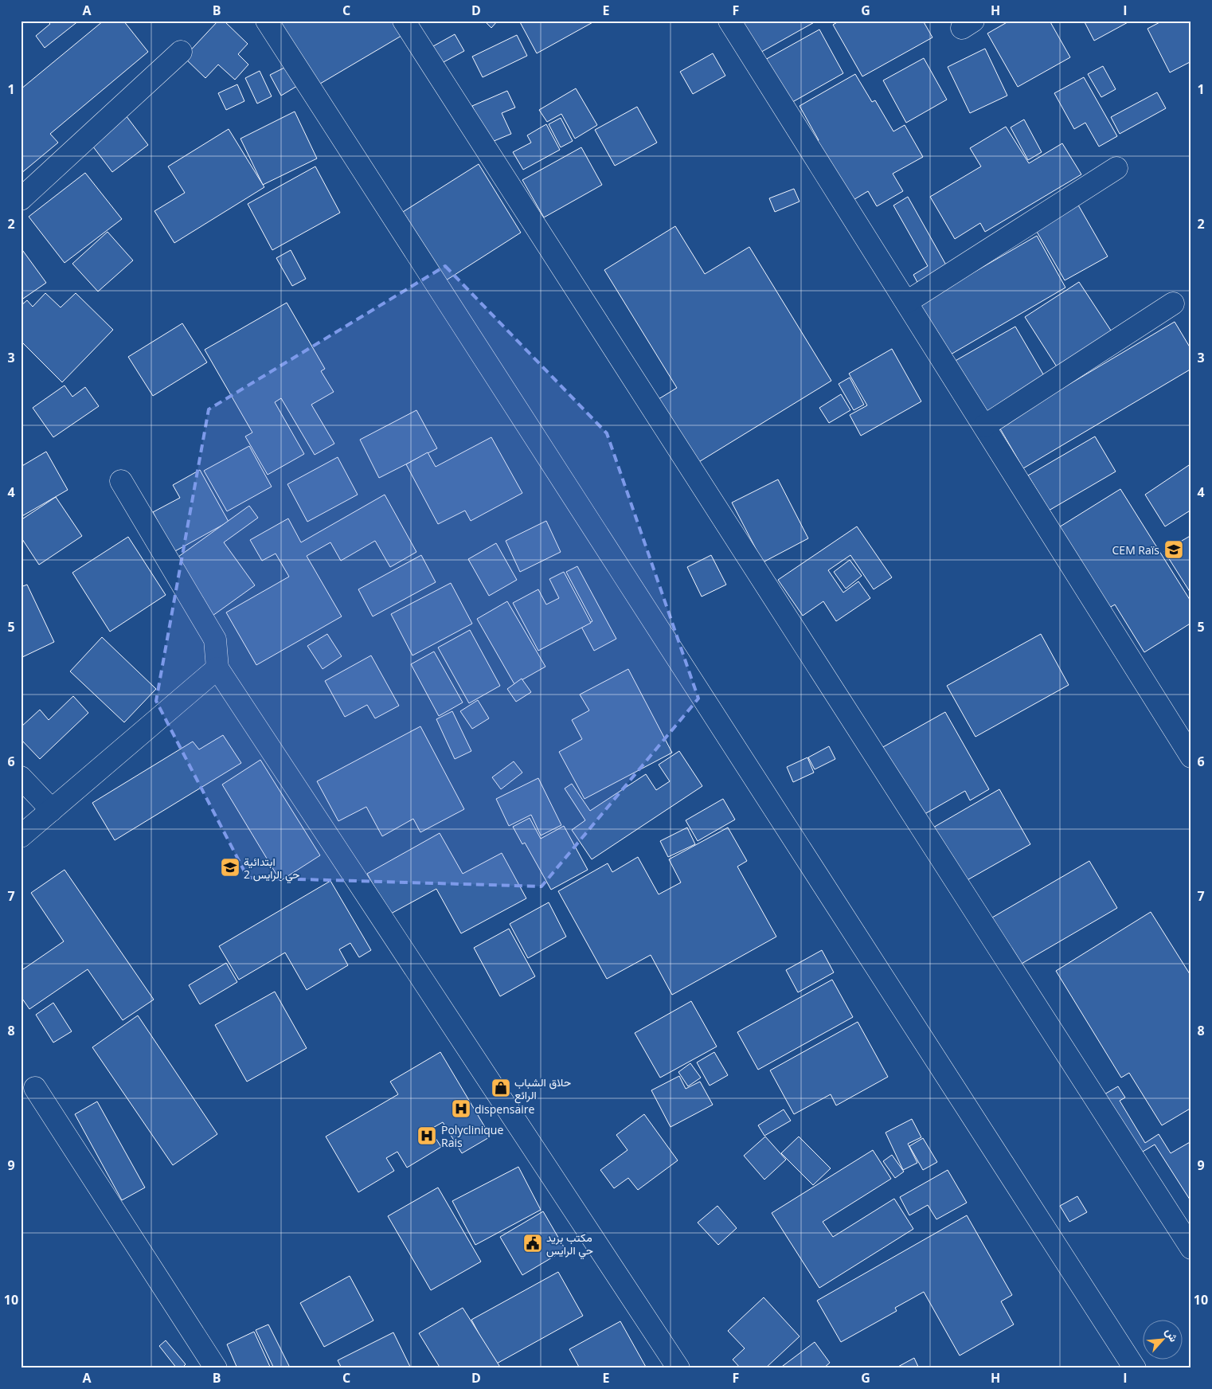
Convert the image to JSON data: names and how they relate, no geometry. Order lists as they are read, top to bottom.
{
  "places": {
    "school or university": ["CEM Raïs", "ابتدائية حي الرايس 2"],
    "shop": ["حلاق الشباب الرائع"],
    "hospital": ["dispensaire", "Polyclinique Rais"],
    "public building": ["مكتب بريد حي الرايس"]
  },
  "north": "top right",
  "grid": {
    "columns": [
      "A",
      "B",
      "C",
      "D",
      "E",
      "F",
      "G",
      "H",
      "I"
    ],
    "rows": [
      "1",
      "2",
      "3",
      "4",
      "5",
      "6",
      "7",
      "8",
      "9",
      "10"
    ]
  }
}
